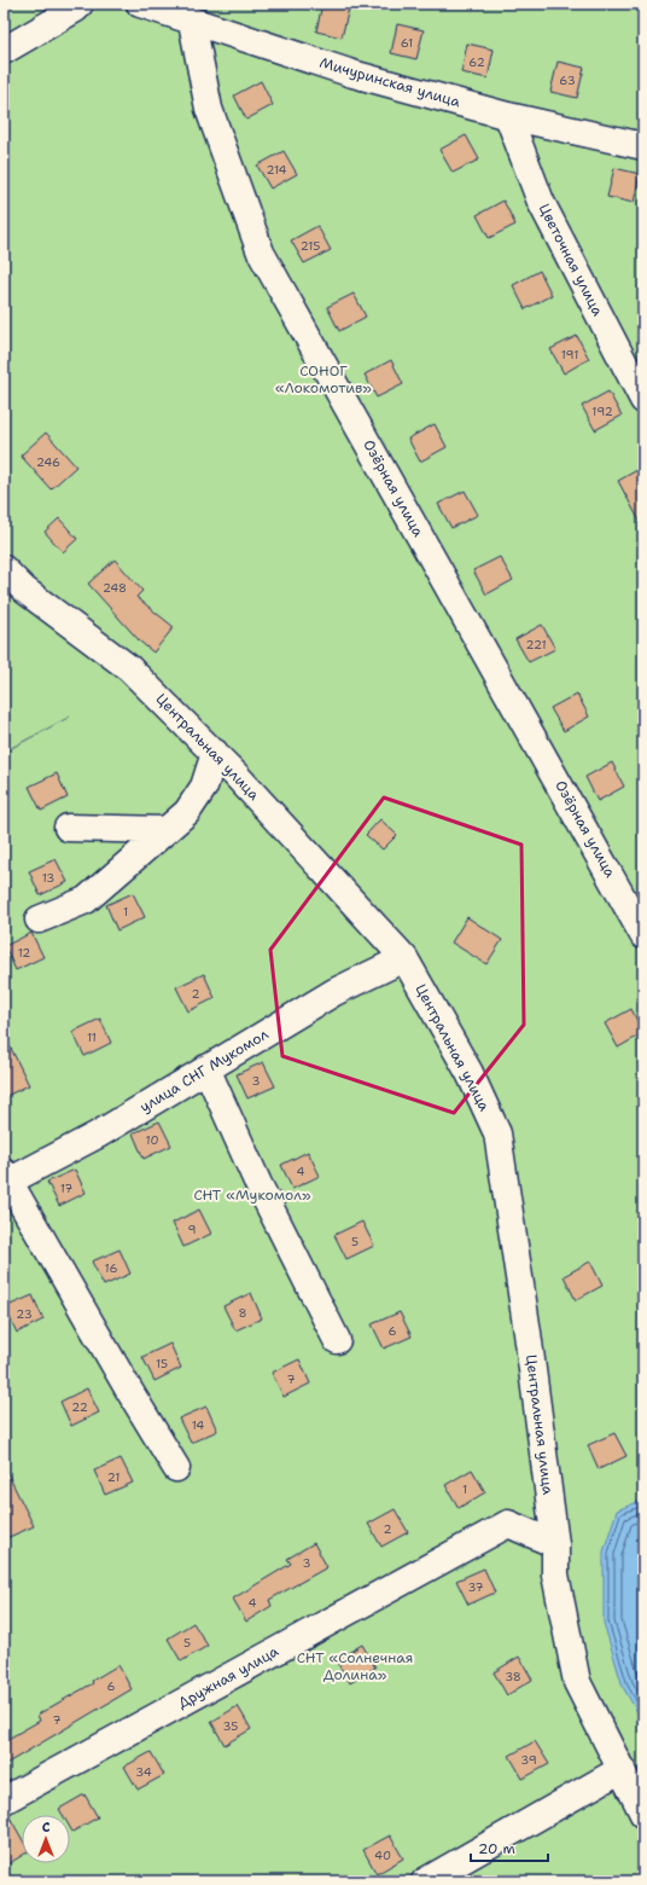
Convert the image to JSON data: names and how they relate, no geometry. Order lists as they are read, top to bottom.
{
  "streets": {
    "street": [
      "Мичуринская улица",
      "Цветочная улица",
      "Озёрная улица",
      "Центральная улица",
      "улица СНГ Мукомол",
      "Дружная улица"
    ]
  },
  "crossings": [
    ["Мичуринская улица", "Цветочная улица"],
    ["Мичуринская улица", "Озёрная улица"],
    ["Центральная улица", "улица СНГ Мукомол"],
    ["Центральная улица", "Дружная улица"]
  ],
  "parks": ["СОНОГ «Локомотив»", "СНТ «Мукомол»", "СНТ «Солнечная Долина»"],
  "house_numbers": [
    "61",
    "62",
    "63",
    "214",
    "215",
    "191",
    "192",
    "246",
    "248",
    "221",
    "13",
    "1",
    "12",
    "2",
    "11",
    "3",
    "10",
    "4",
    "17",
    "9",
    "5",
    "16",
    "8",
    "23",
    "6",
    "15",
    "7",
    "22",
    "14",
    "21",
    "1",
    "2",
    "3",
    "37",
    "4",
    "5",
    "38",
    "6",
    "7",
    "35",
    "39",
    "34",
    "40"
  ],
  "scale_bar": "20 m",
  "north": "top"
}
